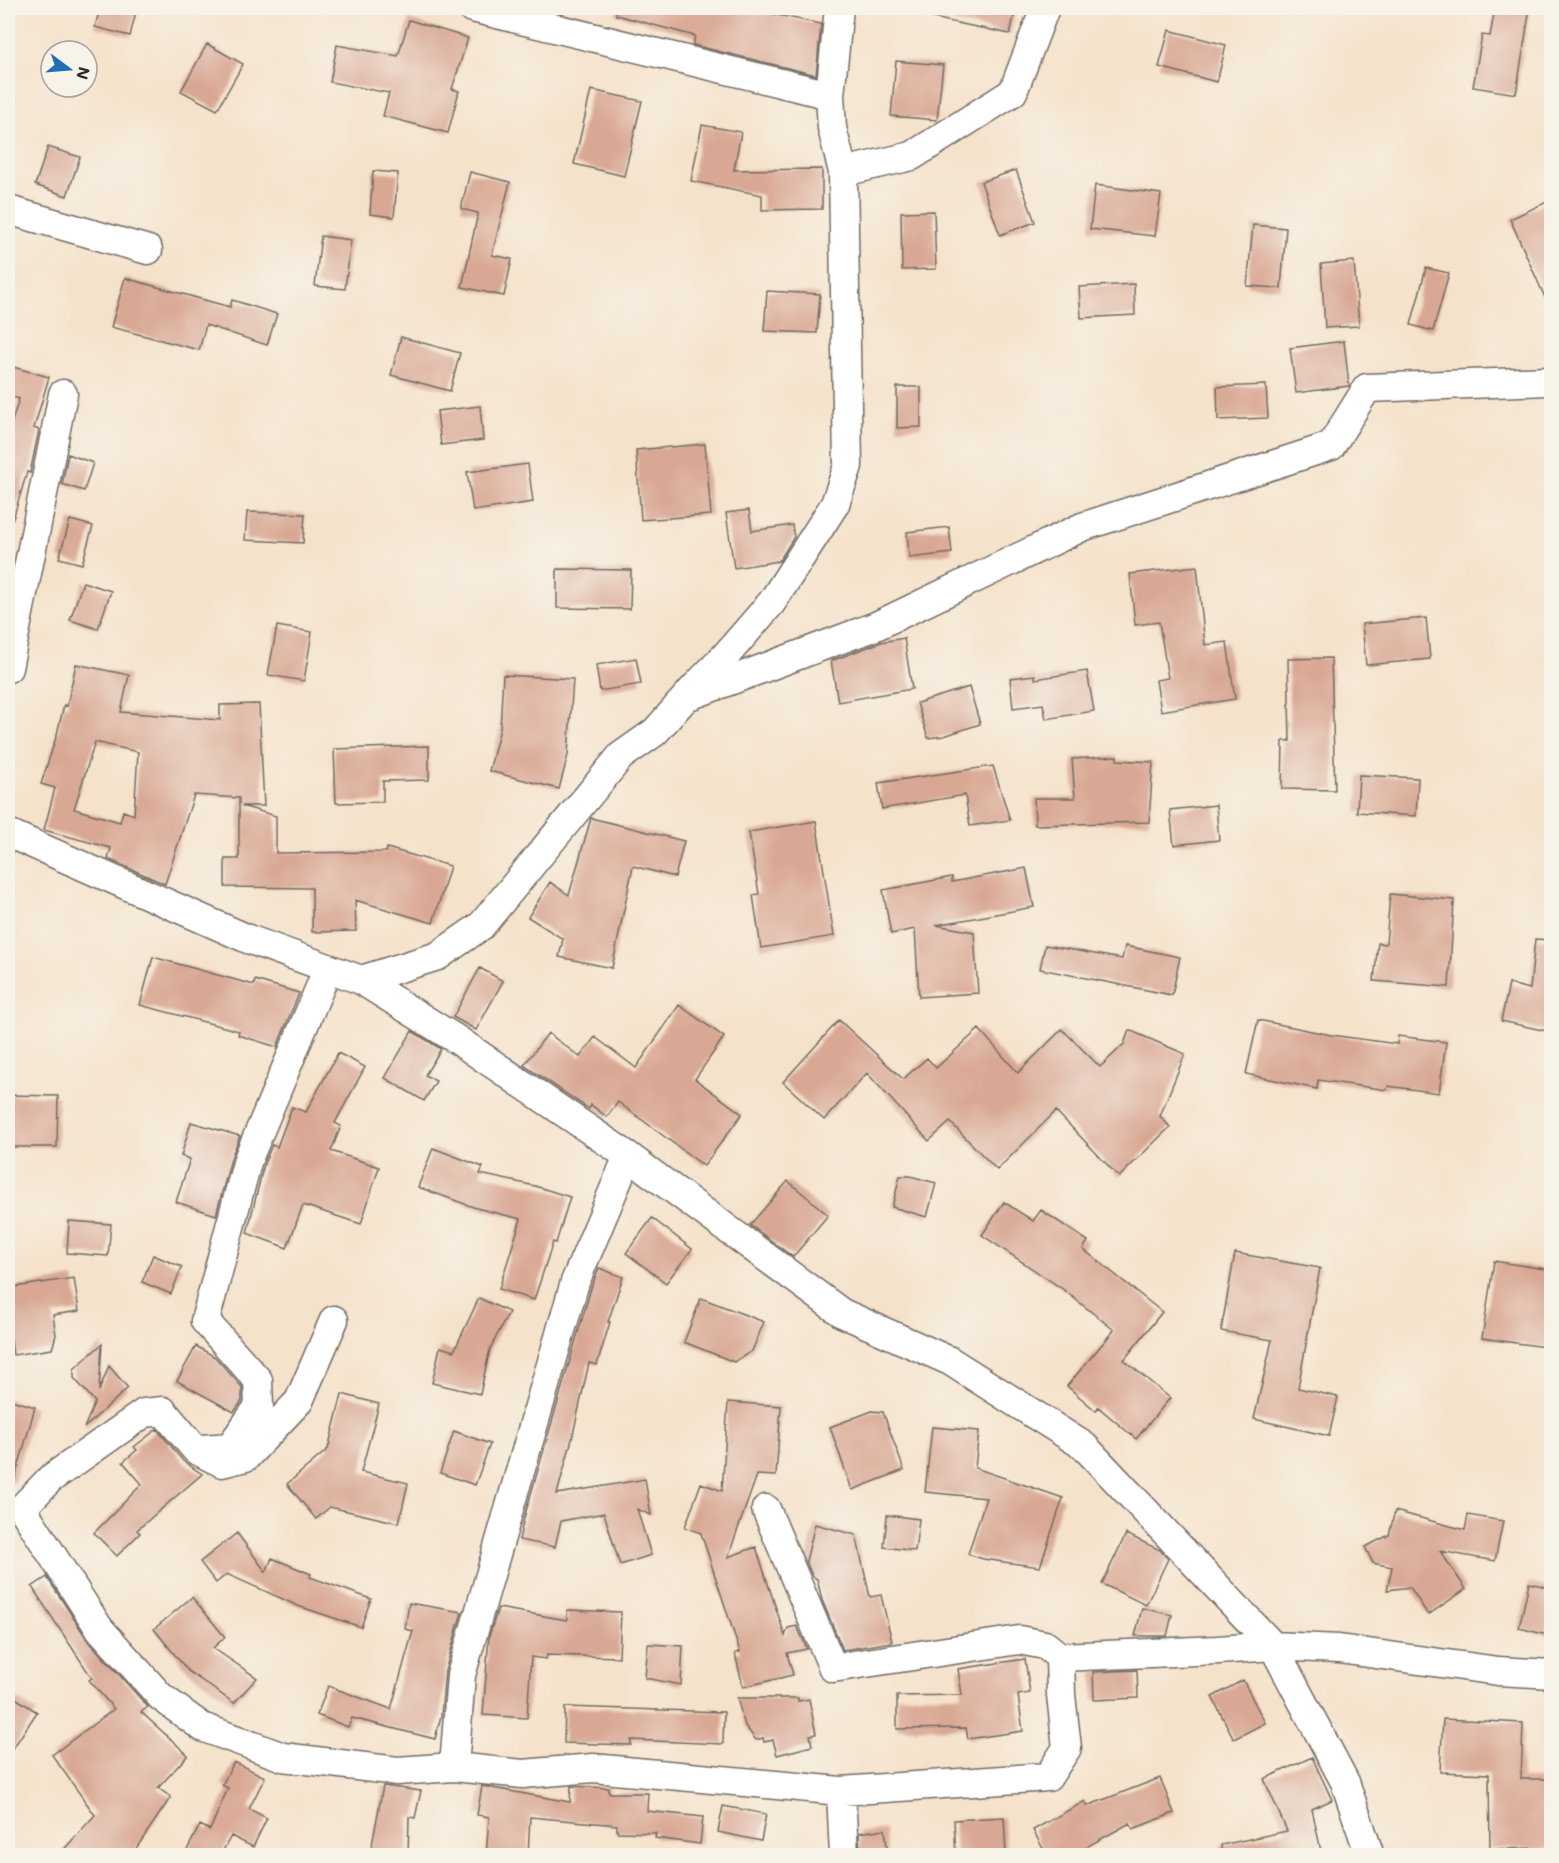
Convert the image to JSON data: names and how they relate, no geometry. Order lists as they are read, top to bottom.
{
  "north": "right"
}
